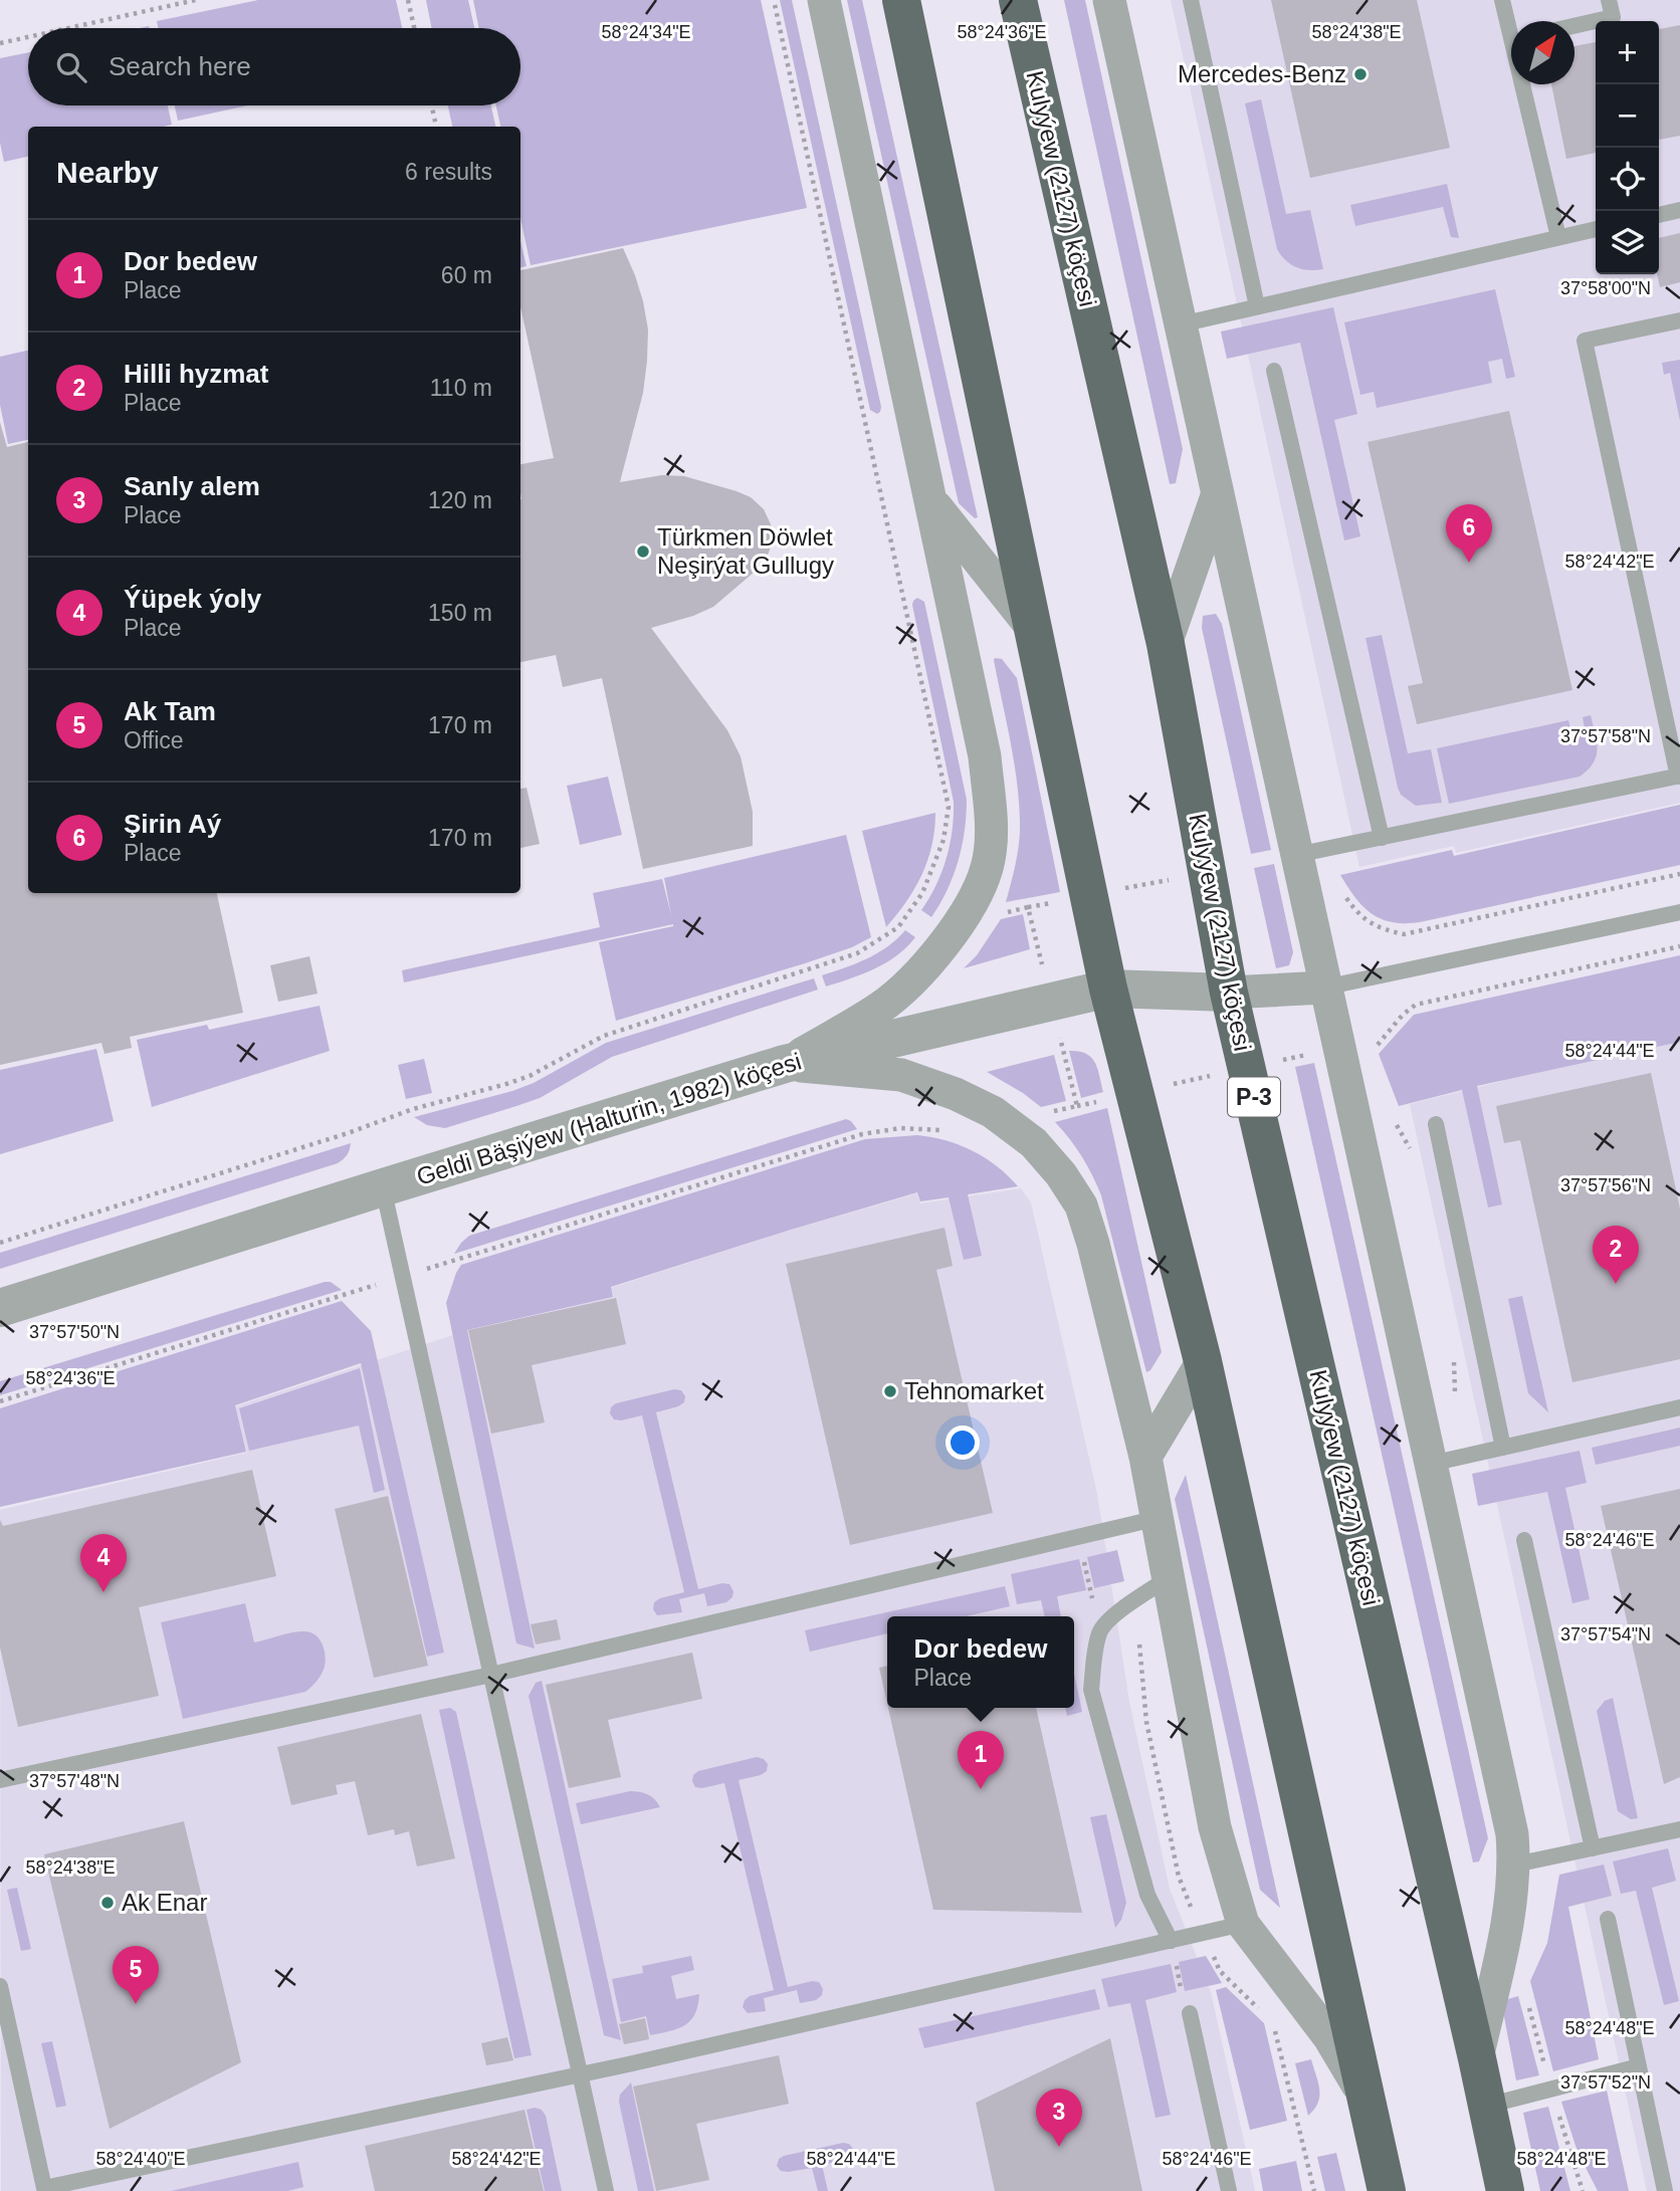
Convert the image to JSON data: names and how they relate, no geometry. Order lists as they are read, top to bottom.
{
  "streets": {
    "highway": ["Kulyýew (2127) köçesi", "P-3"],
    "street": ["Geldi Bäşiýew (Halturin, 1982) köçesi"]
  },
  "crossings": [
    ["Kulyýew (2127) köçesi", "Geldi Bäşiýew (Halturin, 1982) köçesi"]
  ],
  "places": [
    "Mercedes-Benz",
    "Türkmen Döwlet Neşirýat Gullugy",
    "Tehnomarket",
    "Ak Enar"
  ],
  "north": "top right",
  "page": {
    "map_buttons": ["+", "−"],
    "search": "Search here",
    "heading": ["Nearby", "6 results"],
    "list": [
      {
        "mark": "1",
        "name": "Dor bedew",
        "note": "Place",
        "value": "60 m"
      },
      {
        "mark": "2",
        "name": "Hilli hyzmat",
        "note": "Place",
        "value": "110 m"
      },
      {
        "mark": "3",
        "name": "Sanly alem",
        "note": "Place",
        "value": "120 m"
      },
      {
        "mark": "4",
        "name": "Ýüpek ýoly",
        "note": "Place",
        "value": "150 m"
      },
      {
        "mark": "5",
        "name": "Ak Tam",
        "note": "Office",
        "value": "170 m"
      },
      {
        "mark": "6",
        "name": "Şirin Aý",
        "note": "Place",
        "value": "170 m"
      }
    ],
    "pins": [
      "6",
      "2",
      "4",
      "1",
      "5",
      "3"
    ],
    "popup": ["Dor bedew", "Place"]
  },
  "coordinates": [
    "58°24'34\"E",
    "58°24'38\"E",
    "58°24'36\"E",
    "37°58'00\"N",
    "58°24'42\"E",
    "37°57'58\"N",
    "58°24'44\"E",
    "37°57'56\"N",
    "37°57'50\"N",
    "58°24'46\"E",
    "37°57'54\"N",
    "37°57'48\"N",
    "58°24'48\"E",
    "37°57'52\"N",
    "58°24'40\"E"
  ]
}
